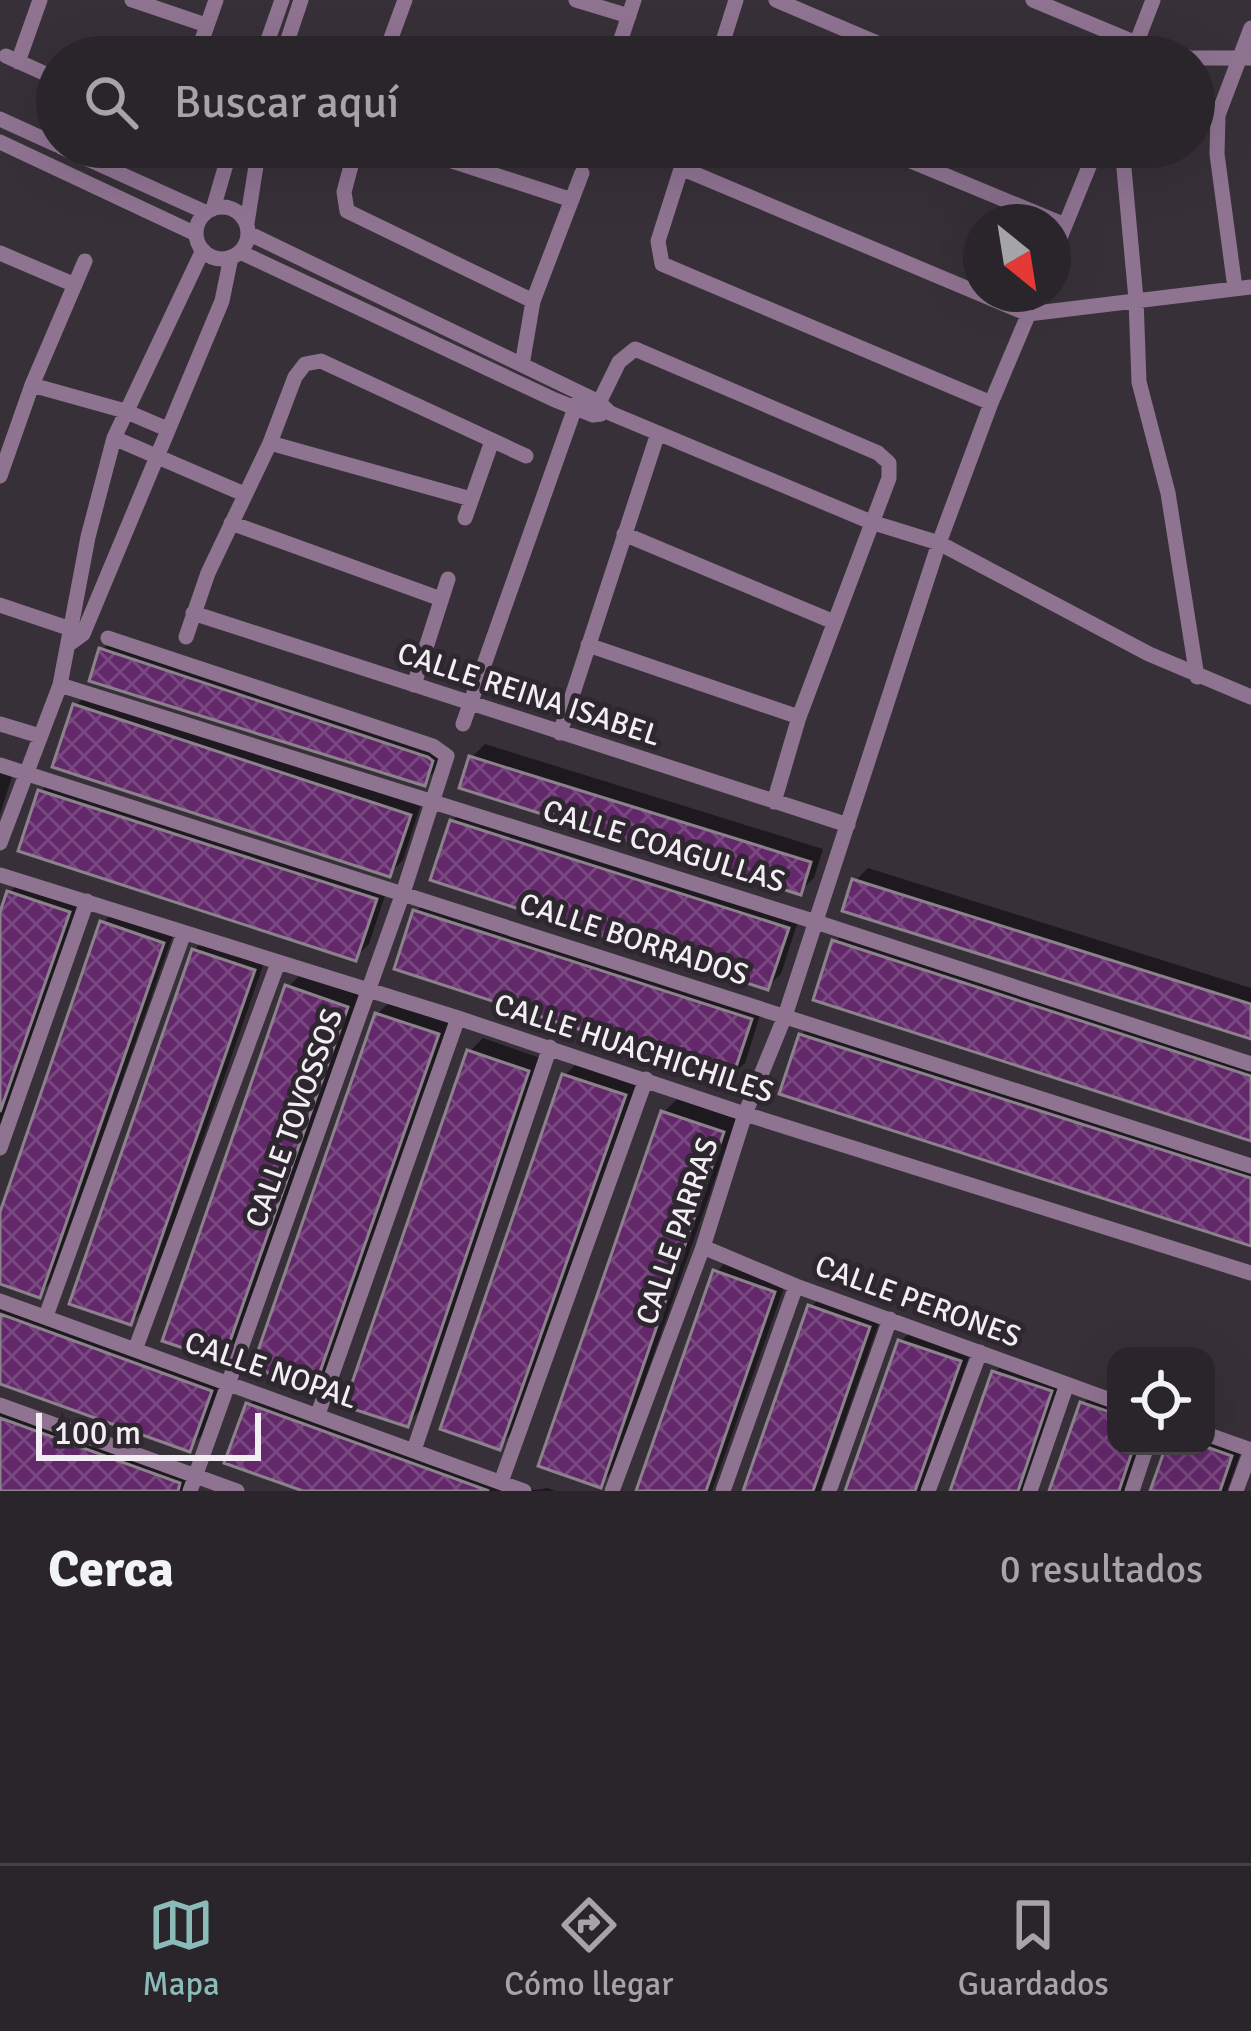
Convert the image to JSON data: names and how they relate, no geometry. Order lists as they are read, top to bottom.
{
  "streets": {
    "street": [
      "CALLE REINA ISABEL",
      "CALLE COAGULLAS",
      "CALLE BORRADOS",
      "CALLE HUACHICHILES",
      "CALLE TOVOSSOS",
      "CALLE PARRAS",
      "CALLE PERONES",
      "CALLE NOPAL"
    ]
  },
  "crossings": [
    ["CALLE REINA ISABEL", "CALLE PARRAS"],
    ["CALLE COAGULLAS", "CALLE TOVOSSOS"],
    ["CALLE COAGULLAS", "CALLE PARRAS"],
    ["CALLE BORRADOS", "CALLE TOVOSSOS"],
    ["CALLE BORRADOS", "CALLE PARRAS"],
    ["CALLE HUACHICHILES", "CALLE TOVOSSOS"],
    ["CALLE HUACHICHILES", "CALLE PARRAS"],
    ["CALLE TOVOSSOS", "CALLE NOPAL"],
    ["CALLE PARRAS", "CALLE PERONES"]
  ],
  "scale_bar": "100 m",
  "north": "bottom right",
  "page": {
    "search": "Buscar aquí",
    "scale": "100 m",
    "heading": ["Cerca", "0 resultados"],
    "nav": ["Mapa", "Cómo llegar", "Guardados"]
  }
}
